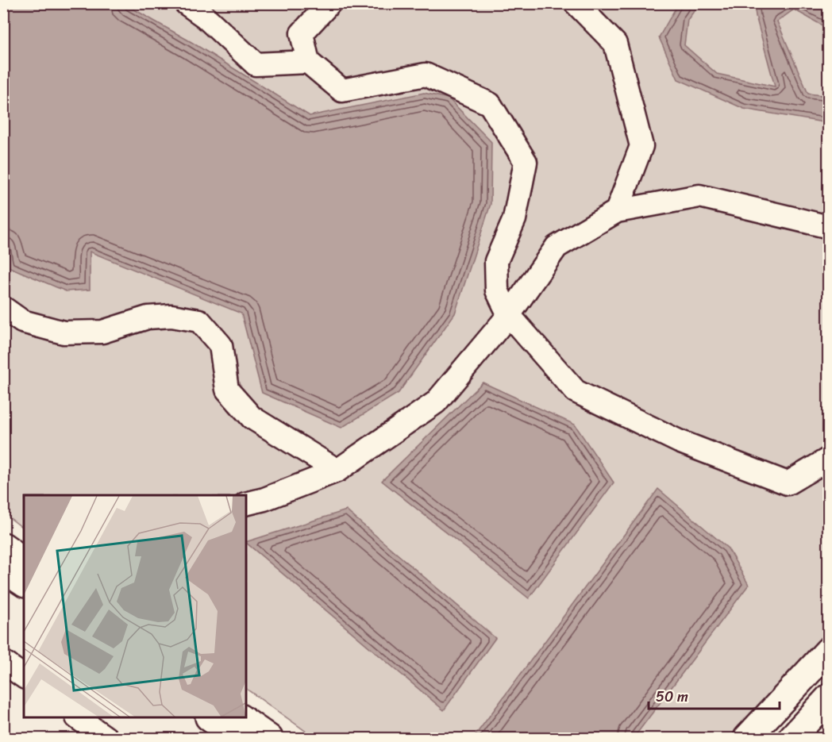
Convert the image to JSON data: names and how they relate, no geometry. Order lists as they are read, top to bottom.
{
  "scale_bar": "50 m"
}
